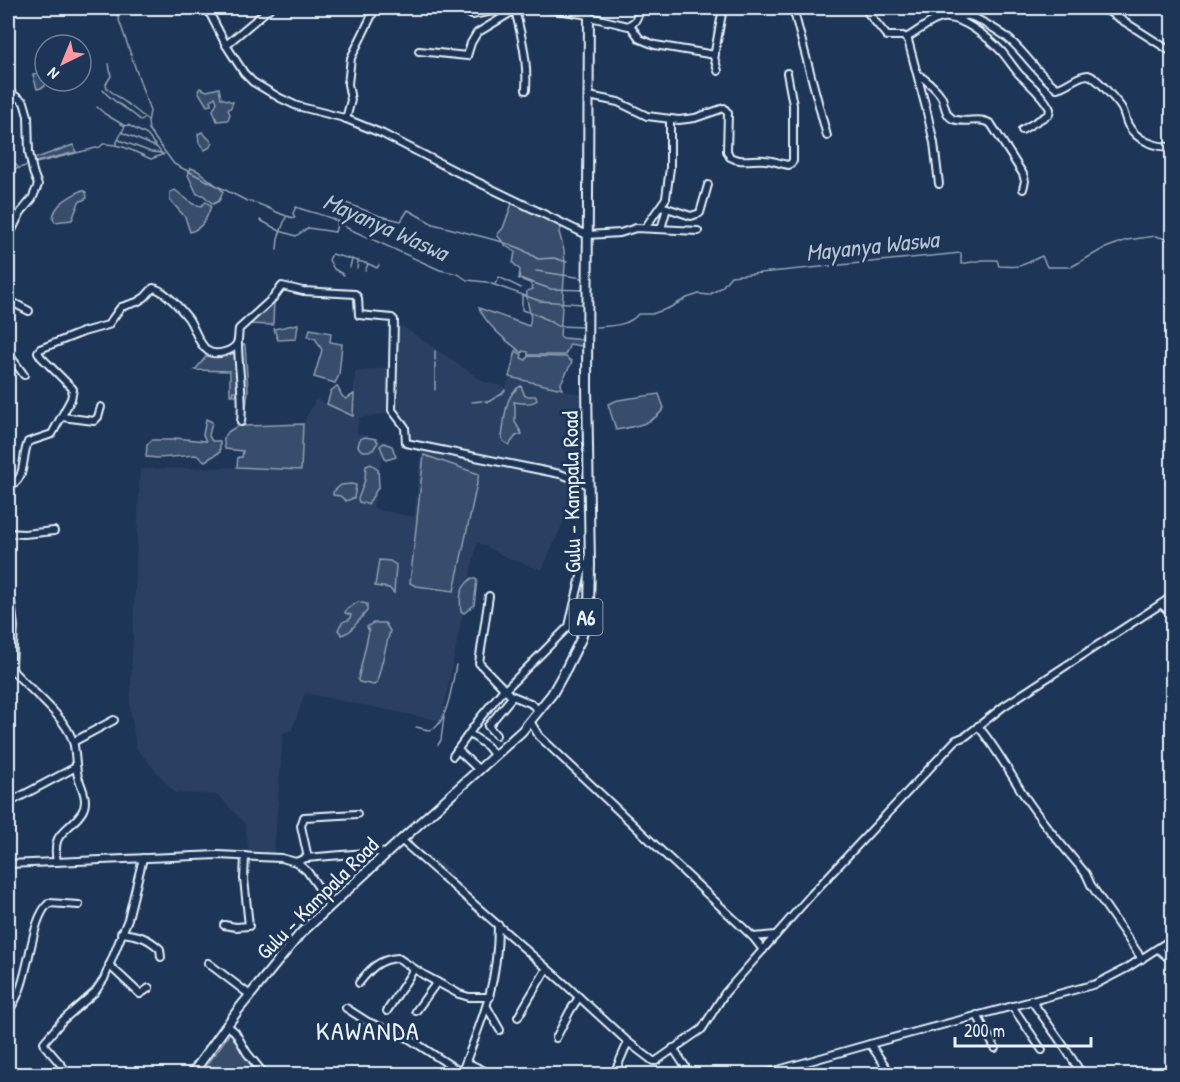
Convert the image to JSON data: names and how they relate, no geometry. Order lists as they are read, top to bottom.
{
  "streets": {
    "main road": ["Gulu - Kampala Road", "A6"]
  },
  "districts": ["KAWANDA"],
  "water": ["Mayanya Waswa"],
  "scale_bar": "200 m",
  "north": "bottom left"
}
